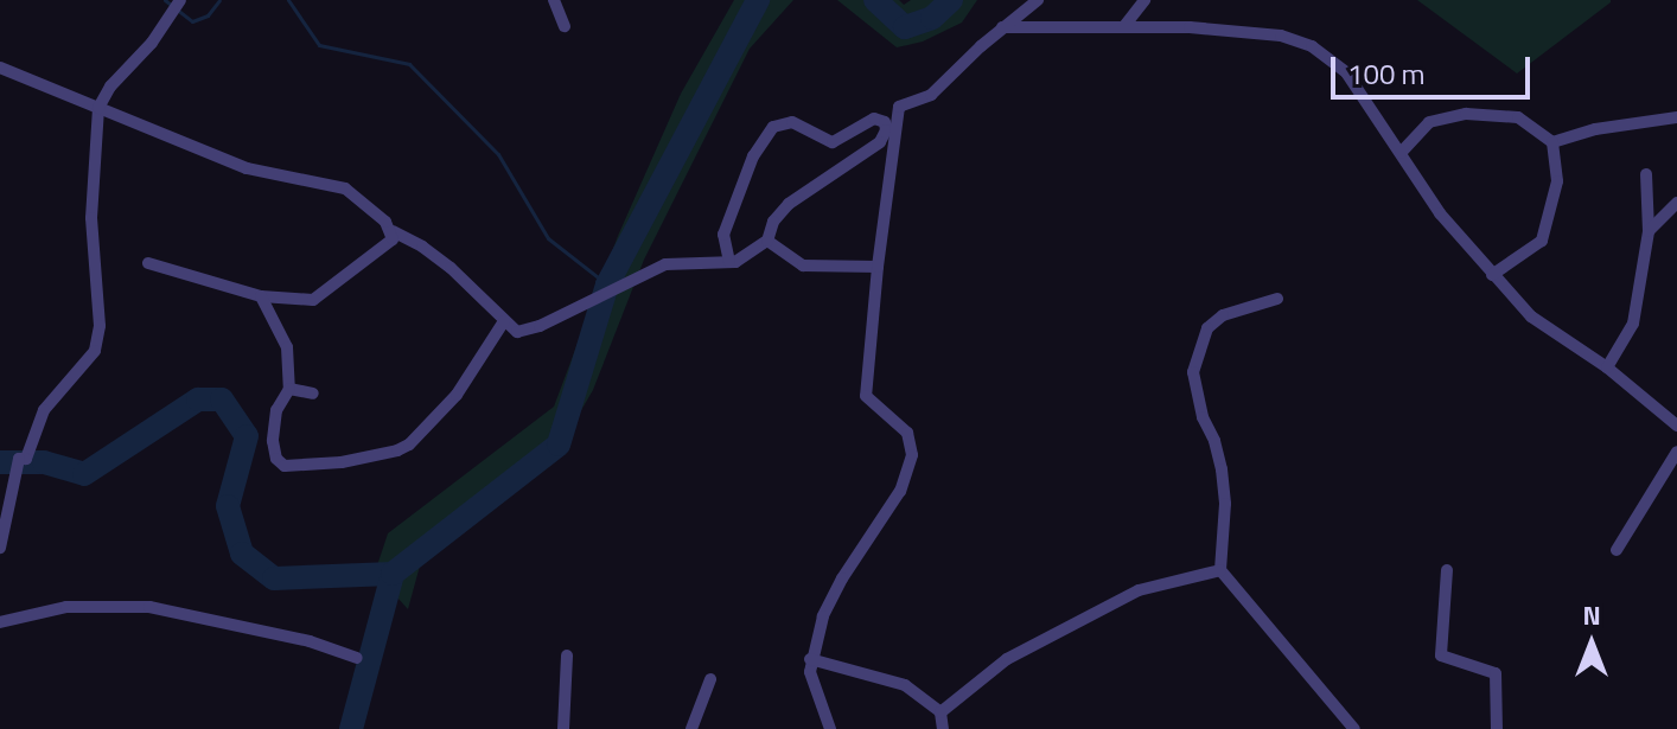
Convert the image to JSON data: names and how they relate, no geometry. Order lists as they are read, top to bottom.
{
  "scale_bar": "100 m",
  "north": "top"
}
